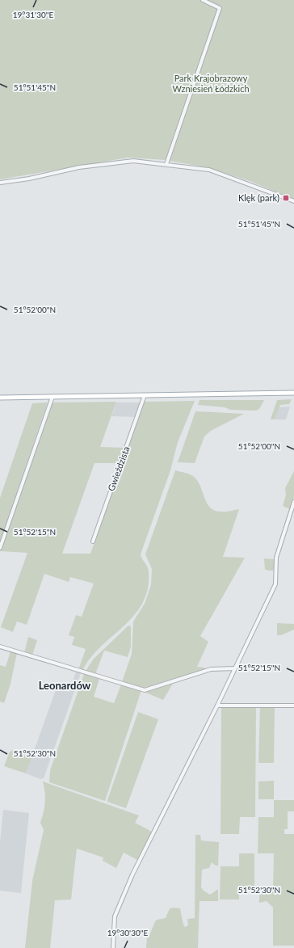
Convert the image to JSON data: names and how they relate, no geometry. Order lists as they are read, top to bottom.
{
  "streets": {
    "street": ["Gwieździsta"]
  },
  "districts": ["Leonardów"],
  "parks": ["Park Krajobrazowy Wzniesień Łódzkich"],
  "places": {
    "transit": ["Klęk (park)"]
  },
  "coordinates": [
    "19°31'30\"E",
    "51°51'45\"N",
    "51°52'00\"N",
    "51°52'15\"N",
    "51°52'30\"N",
    "19°30'30\"E"
  ]
}
